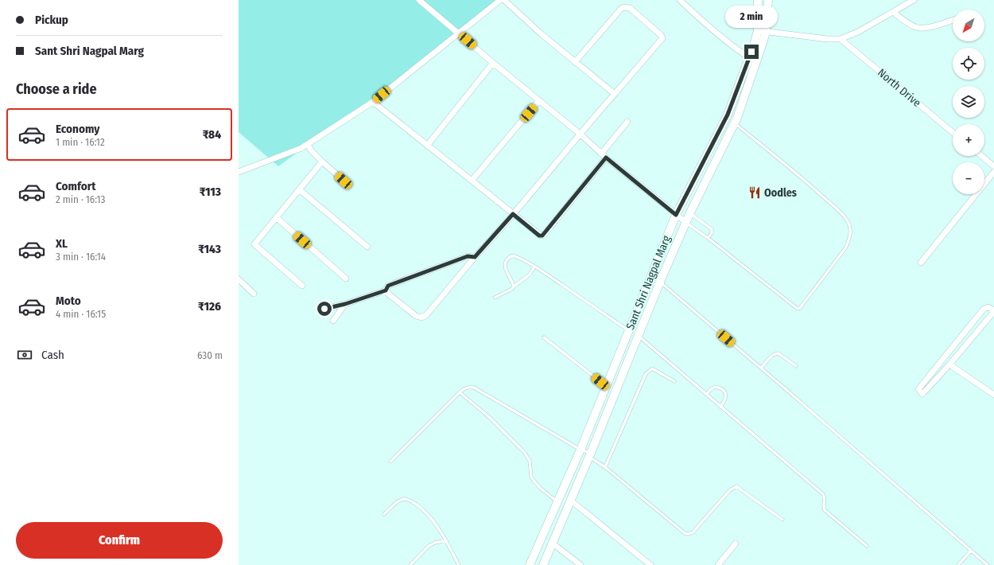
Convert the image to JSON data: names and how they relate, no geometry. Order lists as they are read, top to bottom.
{
  "streets": {
    "main road": ["Sant Shri Nagpal Marg"],
    "street": ["North Drive"]
  },
  "places": {
    "restaurant": ["Oodles"]
  },
  "north": "bottom left",
  "page": {
    "banner": ["Pickup", "Sant Shri Nagpal Marg"],
    "bubble": "2 min",
    "map_buttons": ["+", "−"],
    "heading": "Choose a ride",
    "list": [
      {
        "name": "Economy",
        "note": "1 min · 16:12",
        "value": "₹84"
      },
      {
        "name": "Comfort",
        "note": "2 min · 16:13",
        "value": "₹113"
      },
      {
        "name": "XL",
        "note": "3 min · 16:14",
        "value": "₹143"
      },
      {
        "name": "Moto",
        "note": "4 min · 16:15",
        "value": "₹126"
      }
    ],
    "pay": ["Cash", "630 m"],
    "buttons": "Confirm"
  }
}
